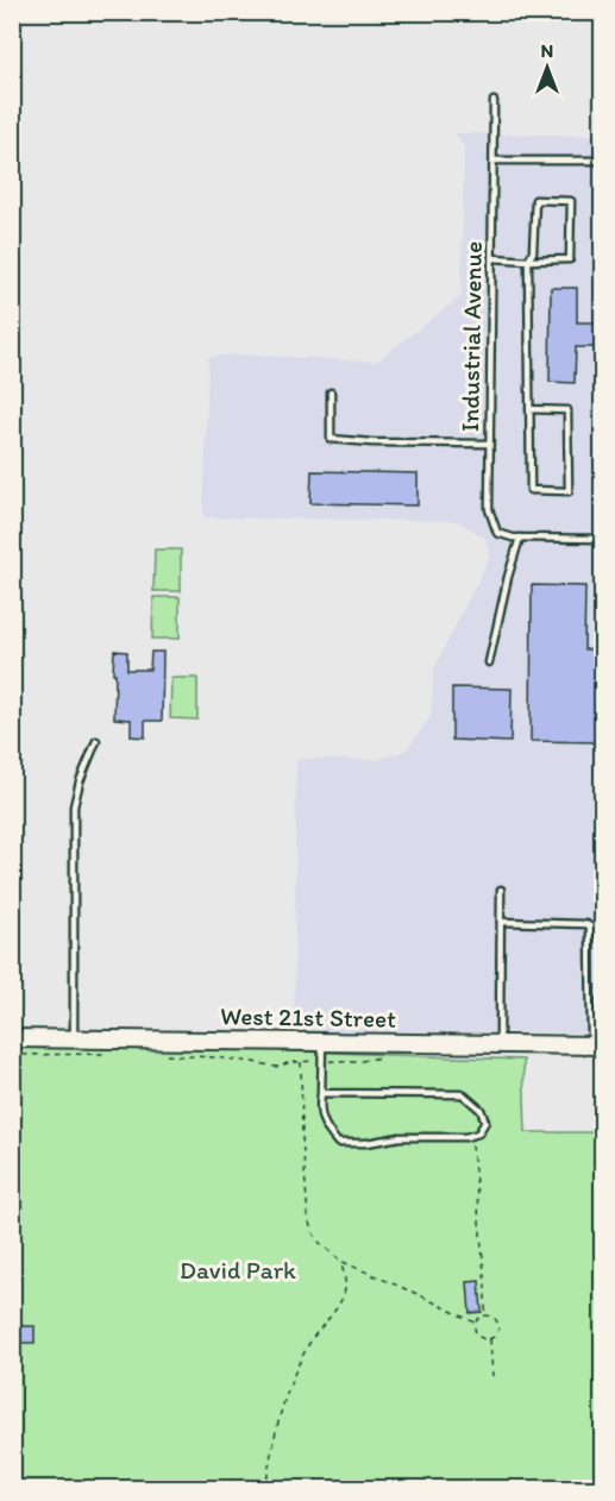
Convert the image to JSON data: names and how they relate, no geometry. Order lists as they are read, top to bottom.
{
  "streets": {
    "street": ["West 21st Street"],
    "lane": ["Industrial Avenue"]
  },
  "parks": ["David Park"],
  "north": "top"
}
